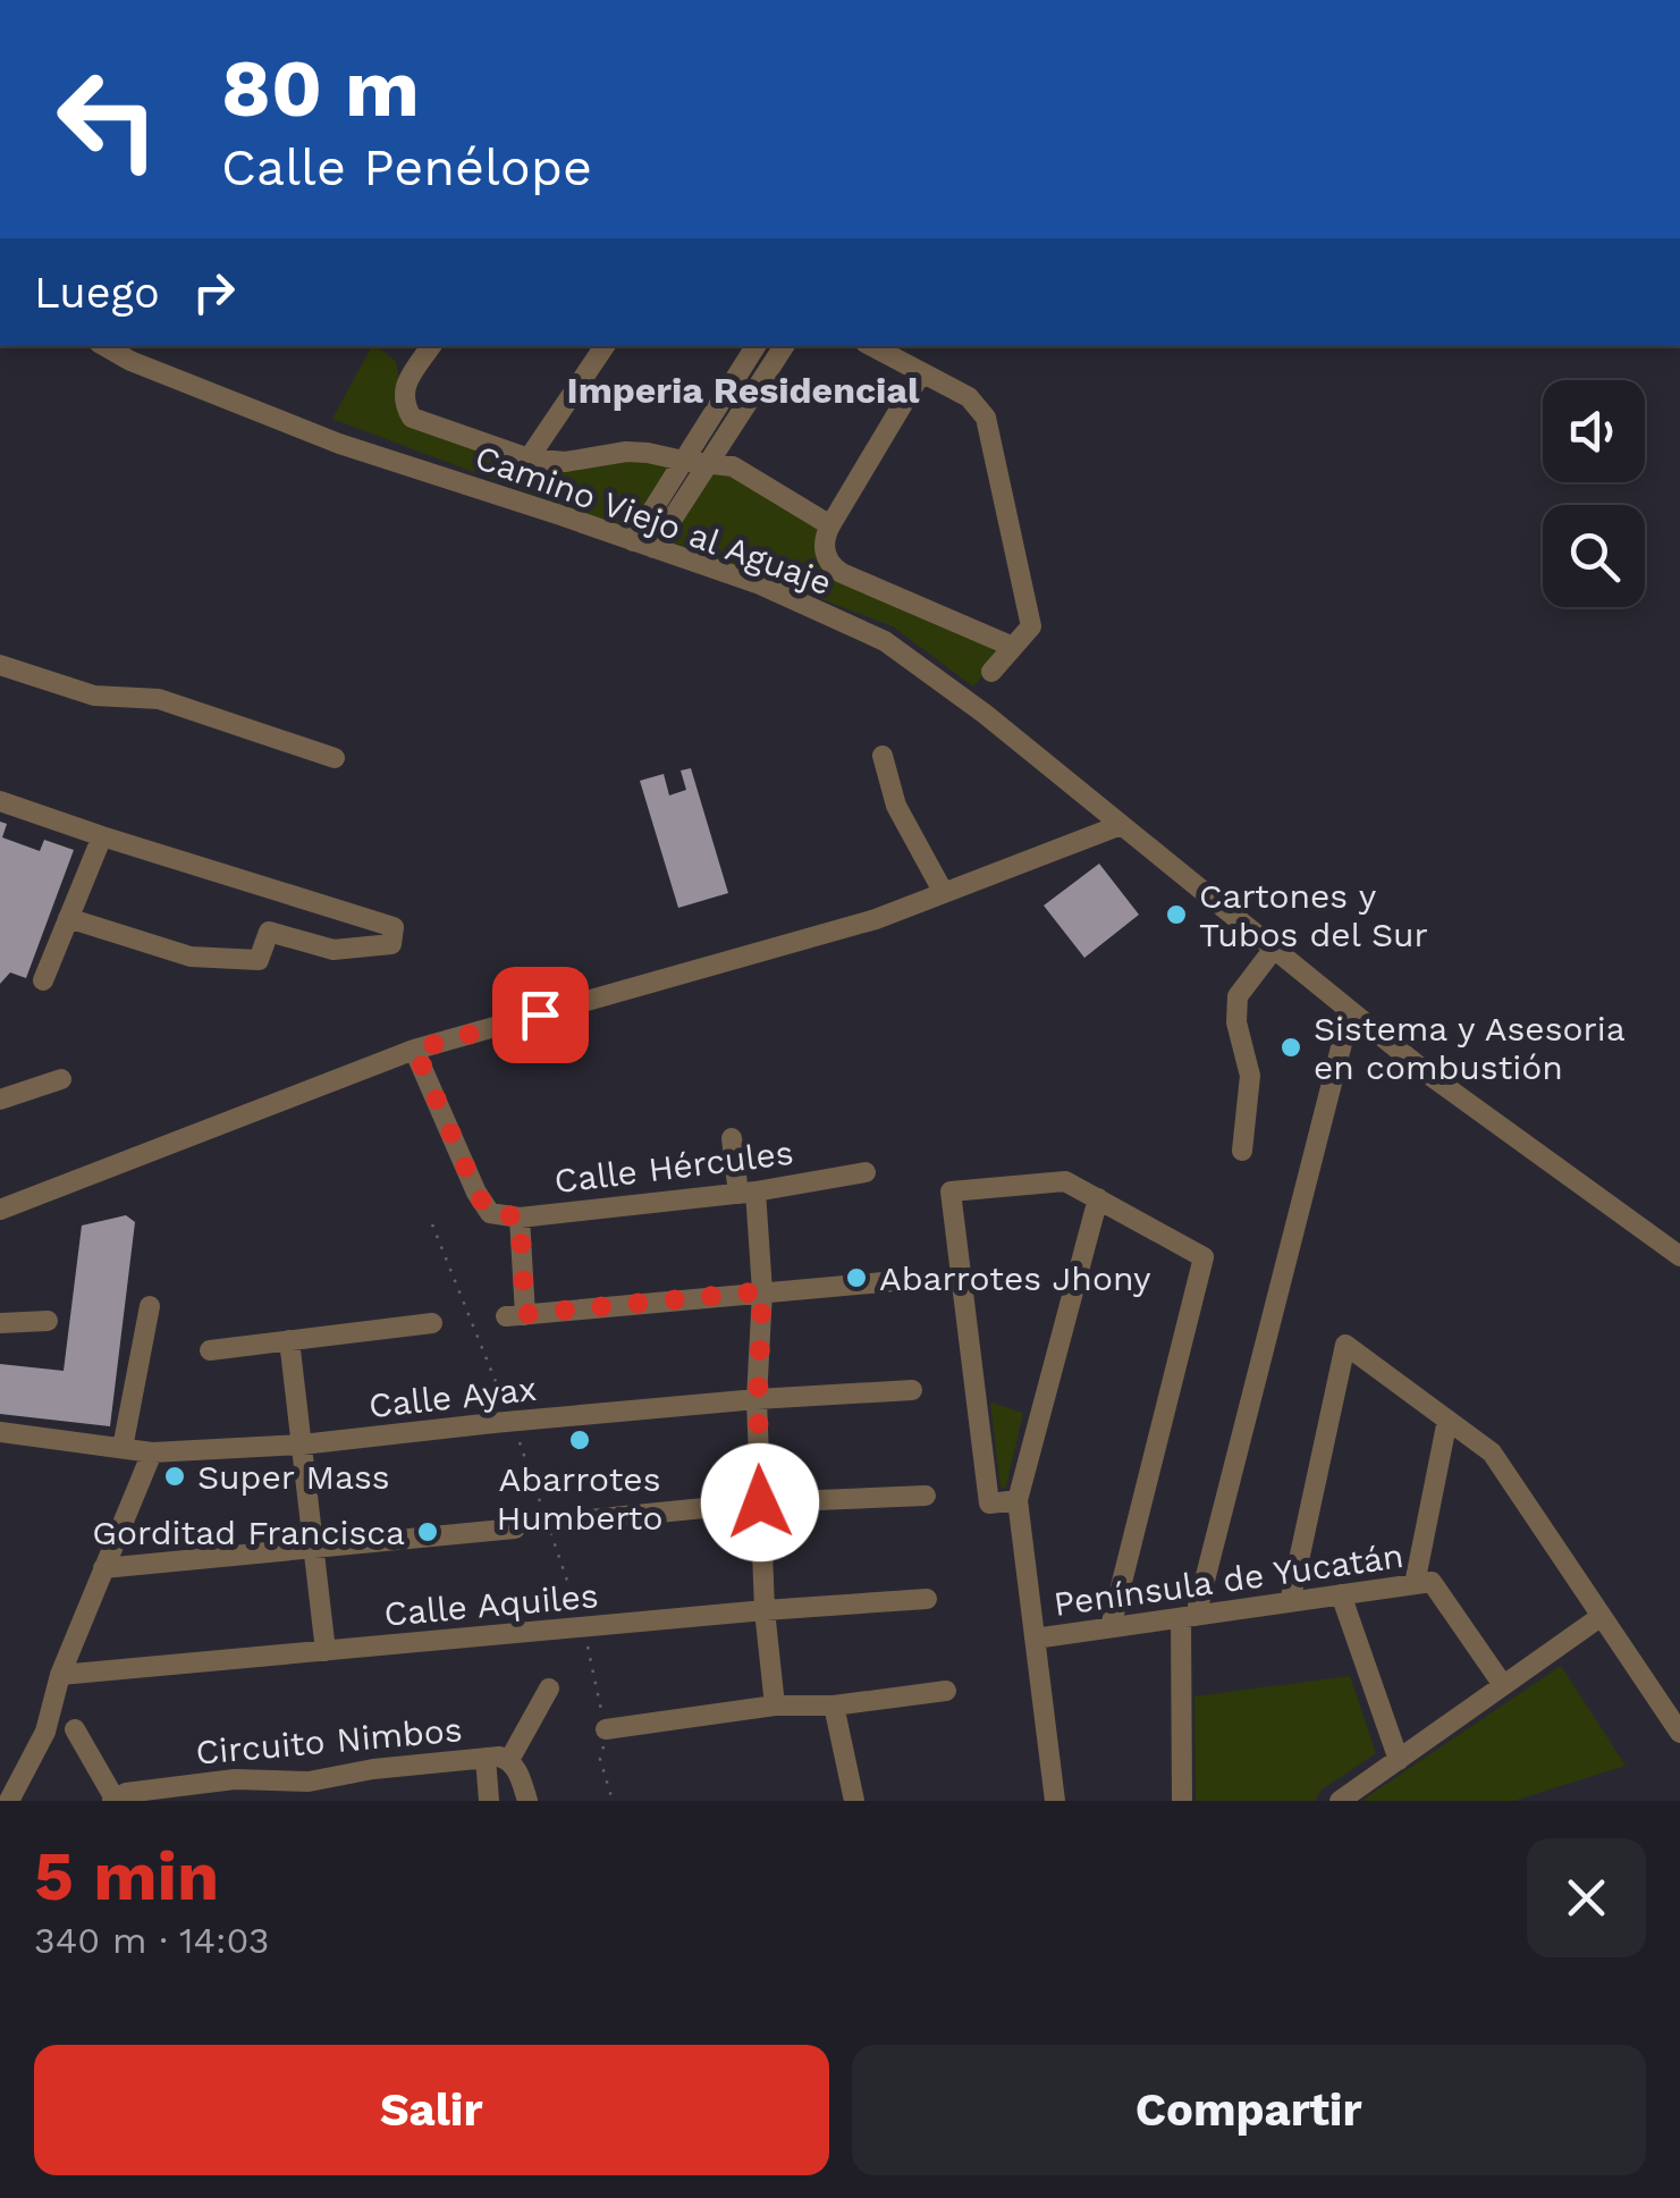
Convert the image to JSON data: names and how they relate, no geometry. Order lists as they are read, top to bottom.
{
  "streets": {
    "street": [
      "Camino Viejo al Aguaje",
      "Calle Hércules",
      "Calle Ayax",
      "Península de Yucatán",
      "Calle Aquiles",
      "Circuito Nimbos"
    ]
  },
  "districts": ["Imperia Residencial"],
  "places": [
    "Cartones y Tubos del Sur",
    "Sistema y Asesoria en combustión",
    "Abarrotes Jhony",
    "Abarrotes Humberto",
    "Super Mass",
    "Gorditad Francisca"
  ],
  "page": {
    "turn": ["80 m", "Calle Penélope"],
    "then": "Luego",
    "heading": ["5 min", "340 m · 14:03"],
    "buttons": ["Salir", "Compartir"]
  }
}
